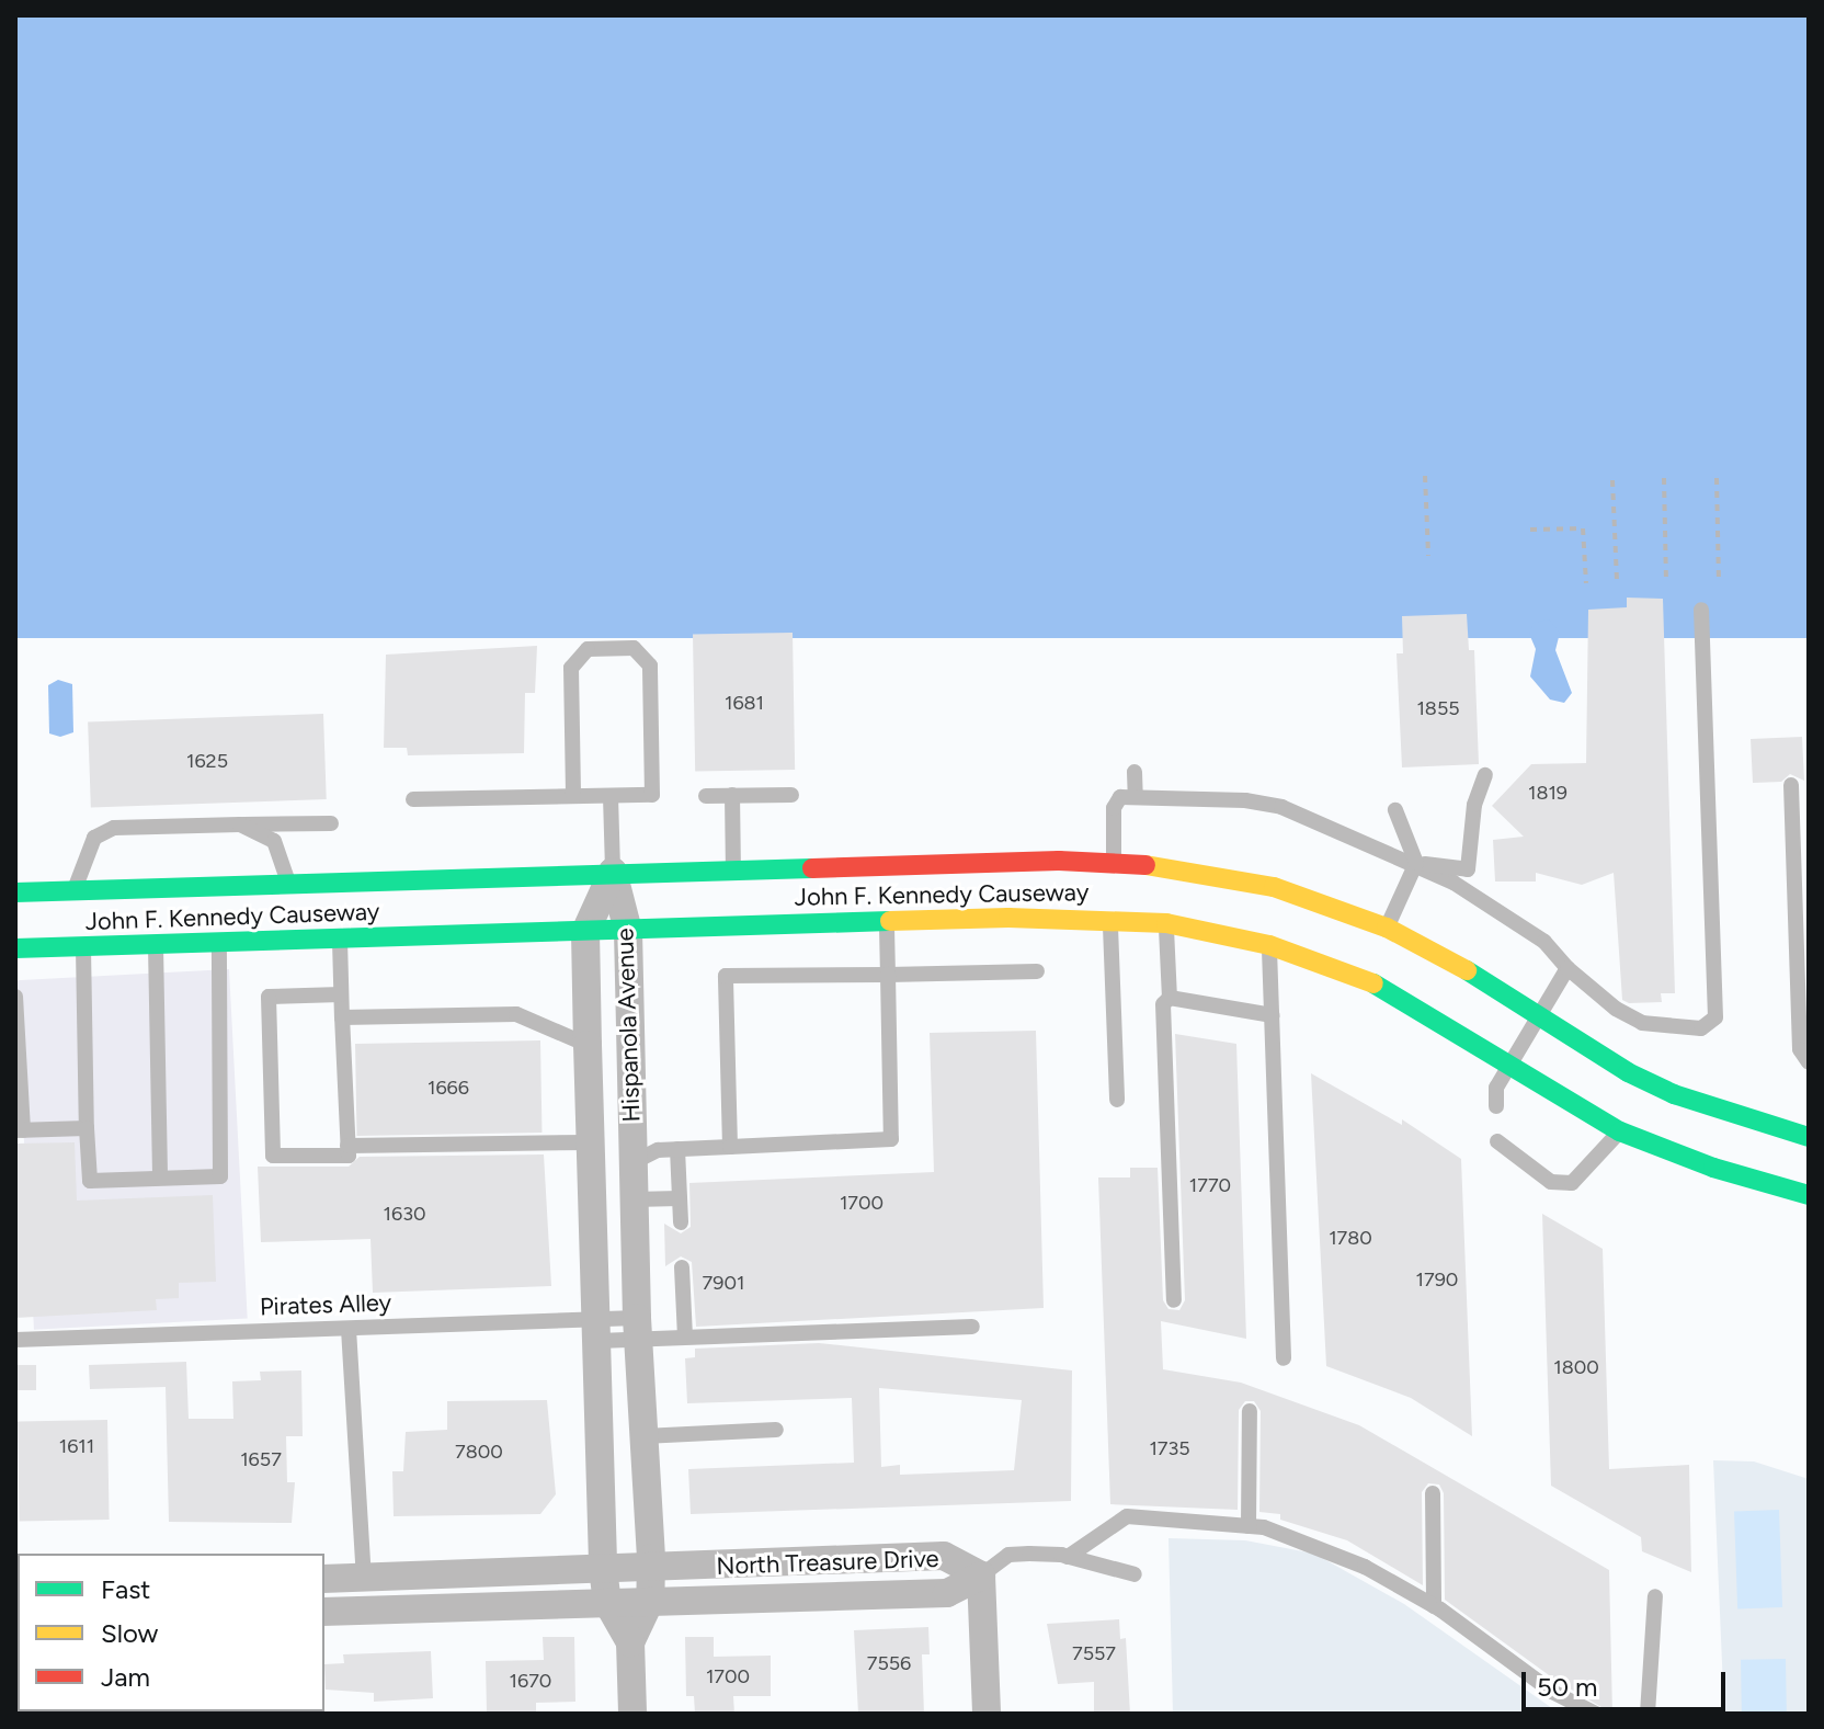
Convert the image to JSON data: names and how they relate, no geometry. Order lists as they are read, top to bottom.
{
  "streets": {
    "main road": ["John F. Kennedy Causeway"],
    "street": ["Hispanola Avenue", "North Treasure Drive"],
    "lane": ["Pirates Alley"]
  },
  "crossings": [
    ["John F. Kennedy Causeway", "Hispanola Avenue"],
    ["Hispanola Avenue", "Pirates Alley"],
    ["Hispanola Avenue", "North Treasure Drive"]
  ],
  "house_numbers": [
    "1681",
    "1855",
    "1625",
    "1819",
    "1666",
    "1770",
    "1700",
    "1630",
    "1780",
    "1790",
    "7901",
    "1800",
    "1611",
    "1735",
    "7800",
    "1657",
    "7557",
    "7556",
    "1700",
    "1670"
  ],
  "legend": ["Fast", "Slow", "Jam"],
  "scale_bar": "50 m"
}
